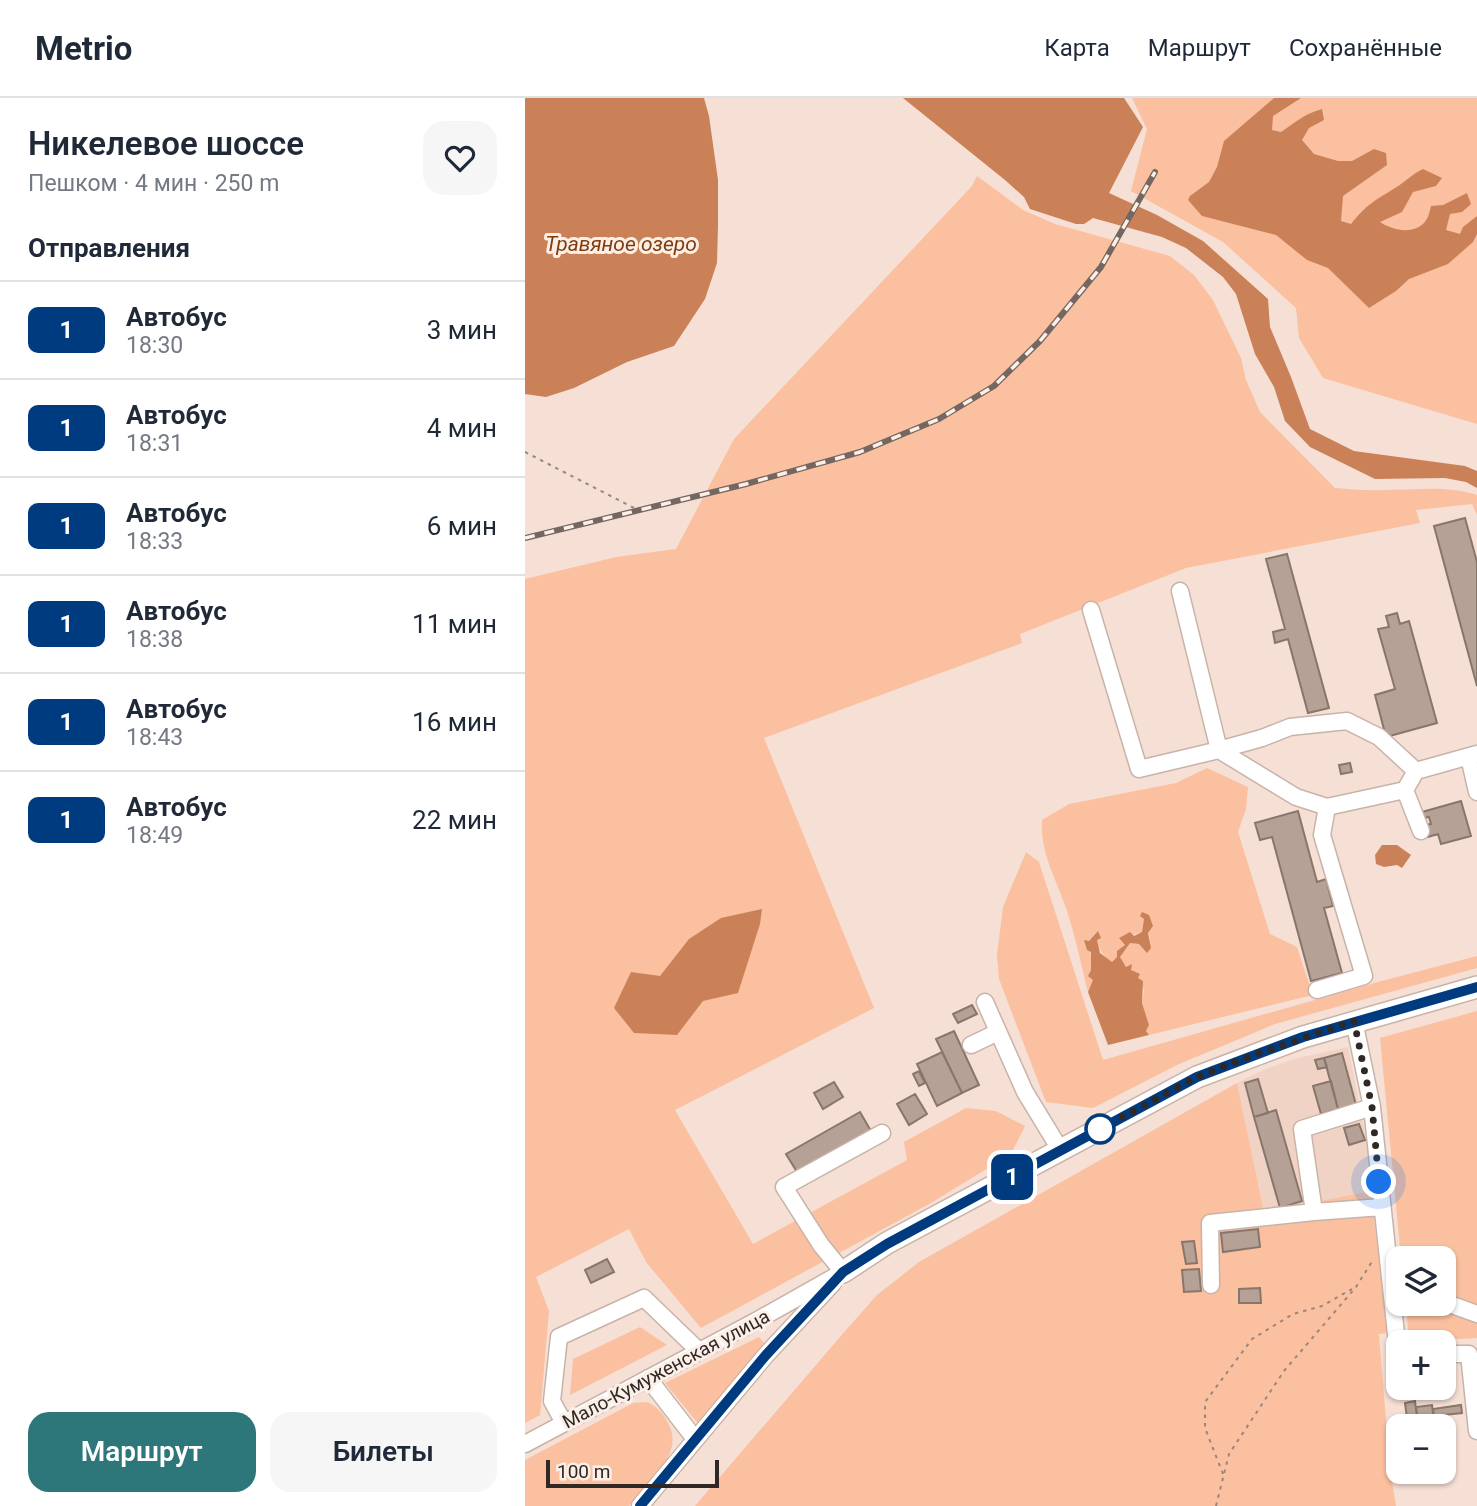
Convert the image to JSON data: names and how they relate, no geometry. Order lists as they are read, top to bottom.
{
  "streets": {
    "street": ["Мало-Кумуженская улица"]
  },
  "water": ["Травяное озеро"],
  "lines": ["bus line 1"],
  "scale_bar": "100 m",
  "page": {
    "header": "Metrio",
    "nav": ["Карта", "Маршрут", "Сохранённые"],
    "heading": [
      ["Никелевое шоссе", "Пешком · 4 мин · 250 m"],
      "Отправления"
    ],
    "on_map": "1",
    "list": [
      {
        "mark": "1",
        "name": "Автобус",
        "note": "18:30",
        "value": "3 мин"
      },
      {
        "mark": "1",
        "name": "Автобус",
        "note": "18:31",
        "value": "4 мин"
      },
      {
        "mark": "1",
        "name": "Автобус",
        "note": "18:33",
        "value": "6 мин"
      },
      {
        "mark": "1",
        "name": "Автобус",
        "note": "18:38",
        "value": "11 мин"
      },
      {
        "mark": "1",
        "name": "Автобус",
        "note": "18:43",
        "value": "16 мин"
      },
      {
        "mark": "1",
        "name": "Автобус",
        "note": "18:49",
        "value": "22 мин"
      }
    ],
    "map_buttons": ["+", "−"],
    "buttons": ["Маршрут", "Билеты"],
    "scale": "100 m"
  }
}
